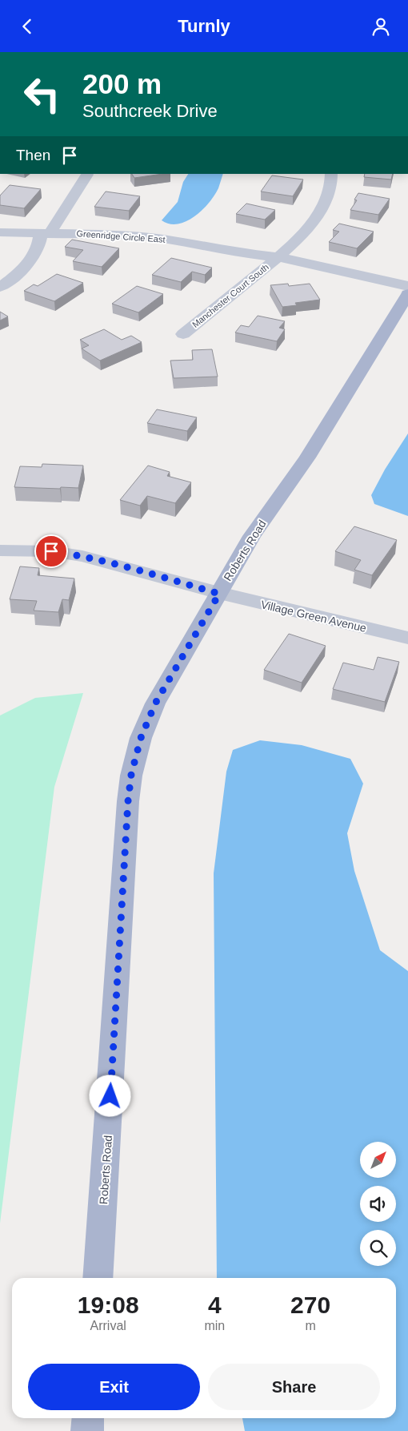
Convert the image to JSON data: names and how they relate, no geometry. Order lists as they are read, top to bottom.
{
  "streets": {
    "main road": ["Roberts Road"],
    "street": ["Greenridge Circle East", "Manchester Court South", "Village Green Avenue"]
  },
  "crossings": [
    ["Greenridge Circle East", "Manchester Court South"],
    ["Greenridge Circle East", "Roberts Road"],
    ["Roberts Road", "Village Green Avenue"]
  ],
  "north": "top right",
  "page": {
    "header": "Turnly",
    "turn": ["200 m", "Southcreek Drive"],
    "then": "Then",
    "eta": [
      "19:08",
      "Arrival",
      "4",
      "min",
      "270",
      "m"
    ],
    "buttons": ["Exit", "Share"]
  }
}
